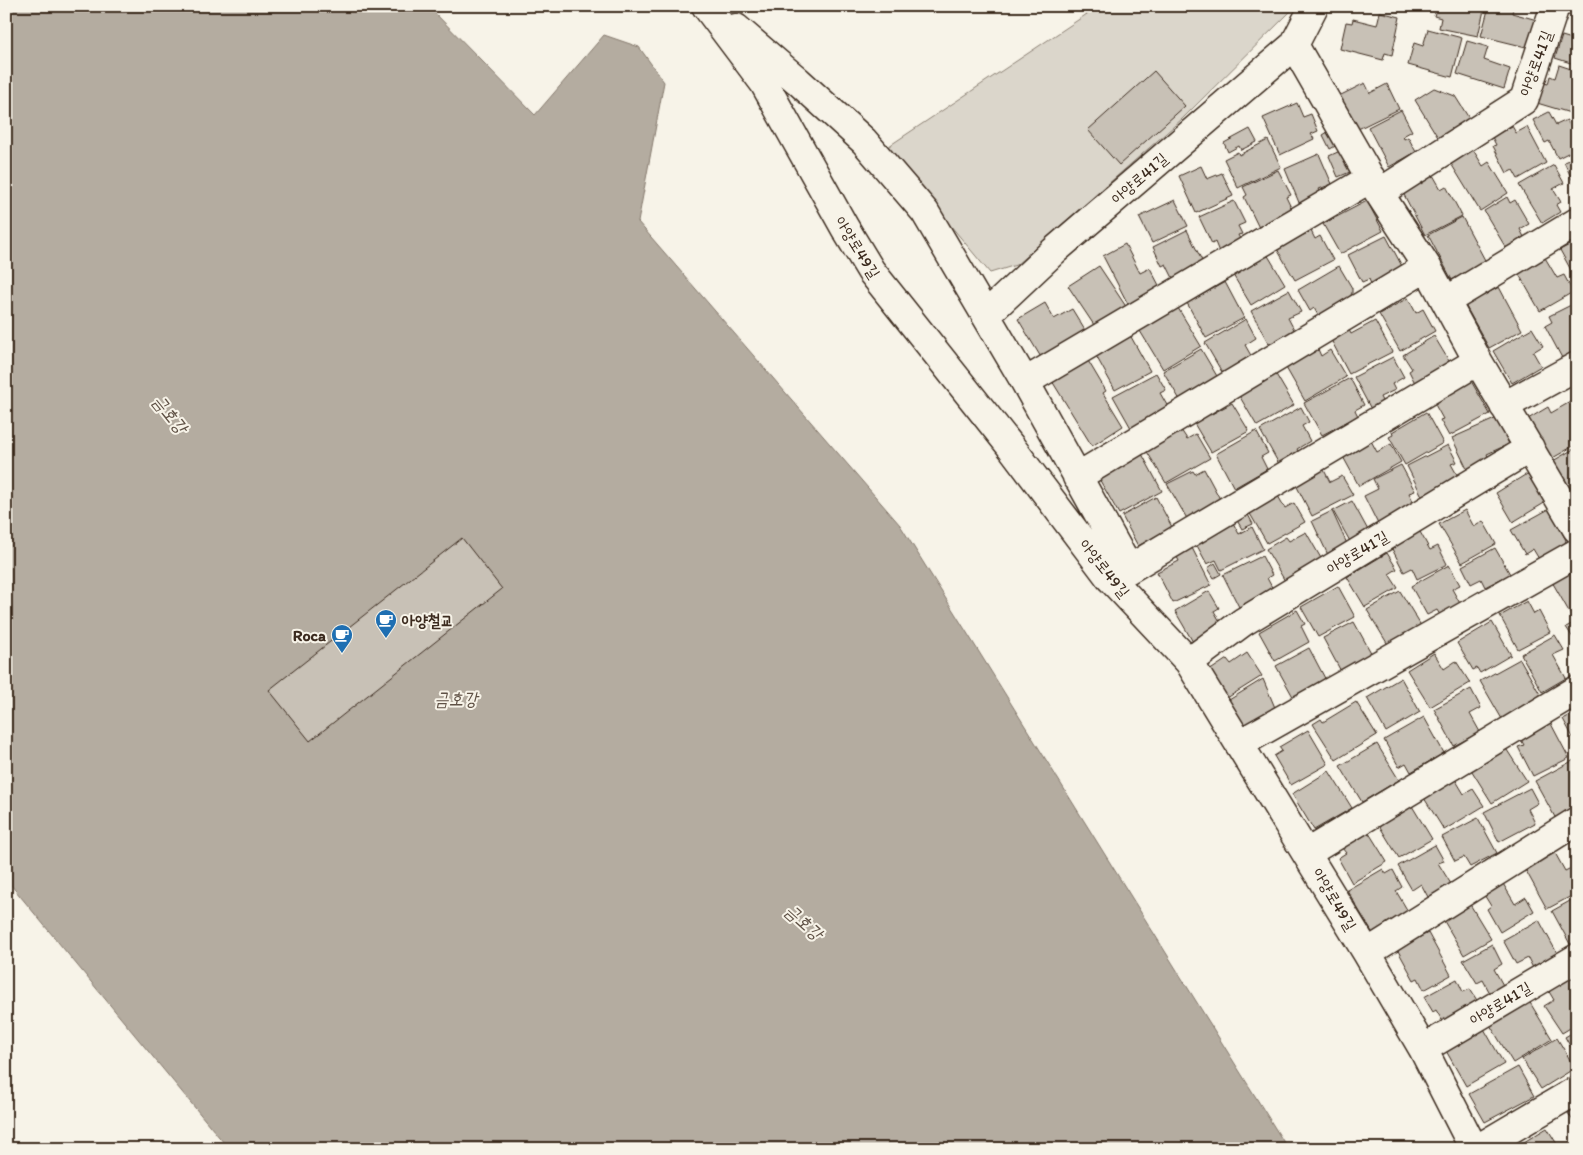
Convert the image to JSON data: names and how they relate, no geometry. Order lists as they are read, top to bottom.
{
  "streets": {
    "street": ["아양로41길", "아양로49길"]
  },
  "crossings": [
    ["아양로41길", "아양로49길"]
  ],
  "water": ["금호강"],
  "places": {
    "cafe": ["아양철교", "Roca"]
  }
}
